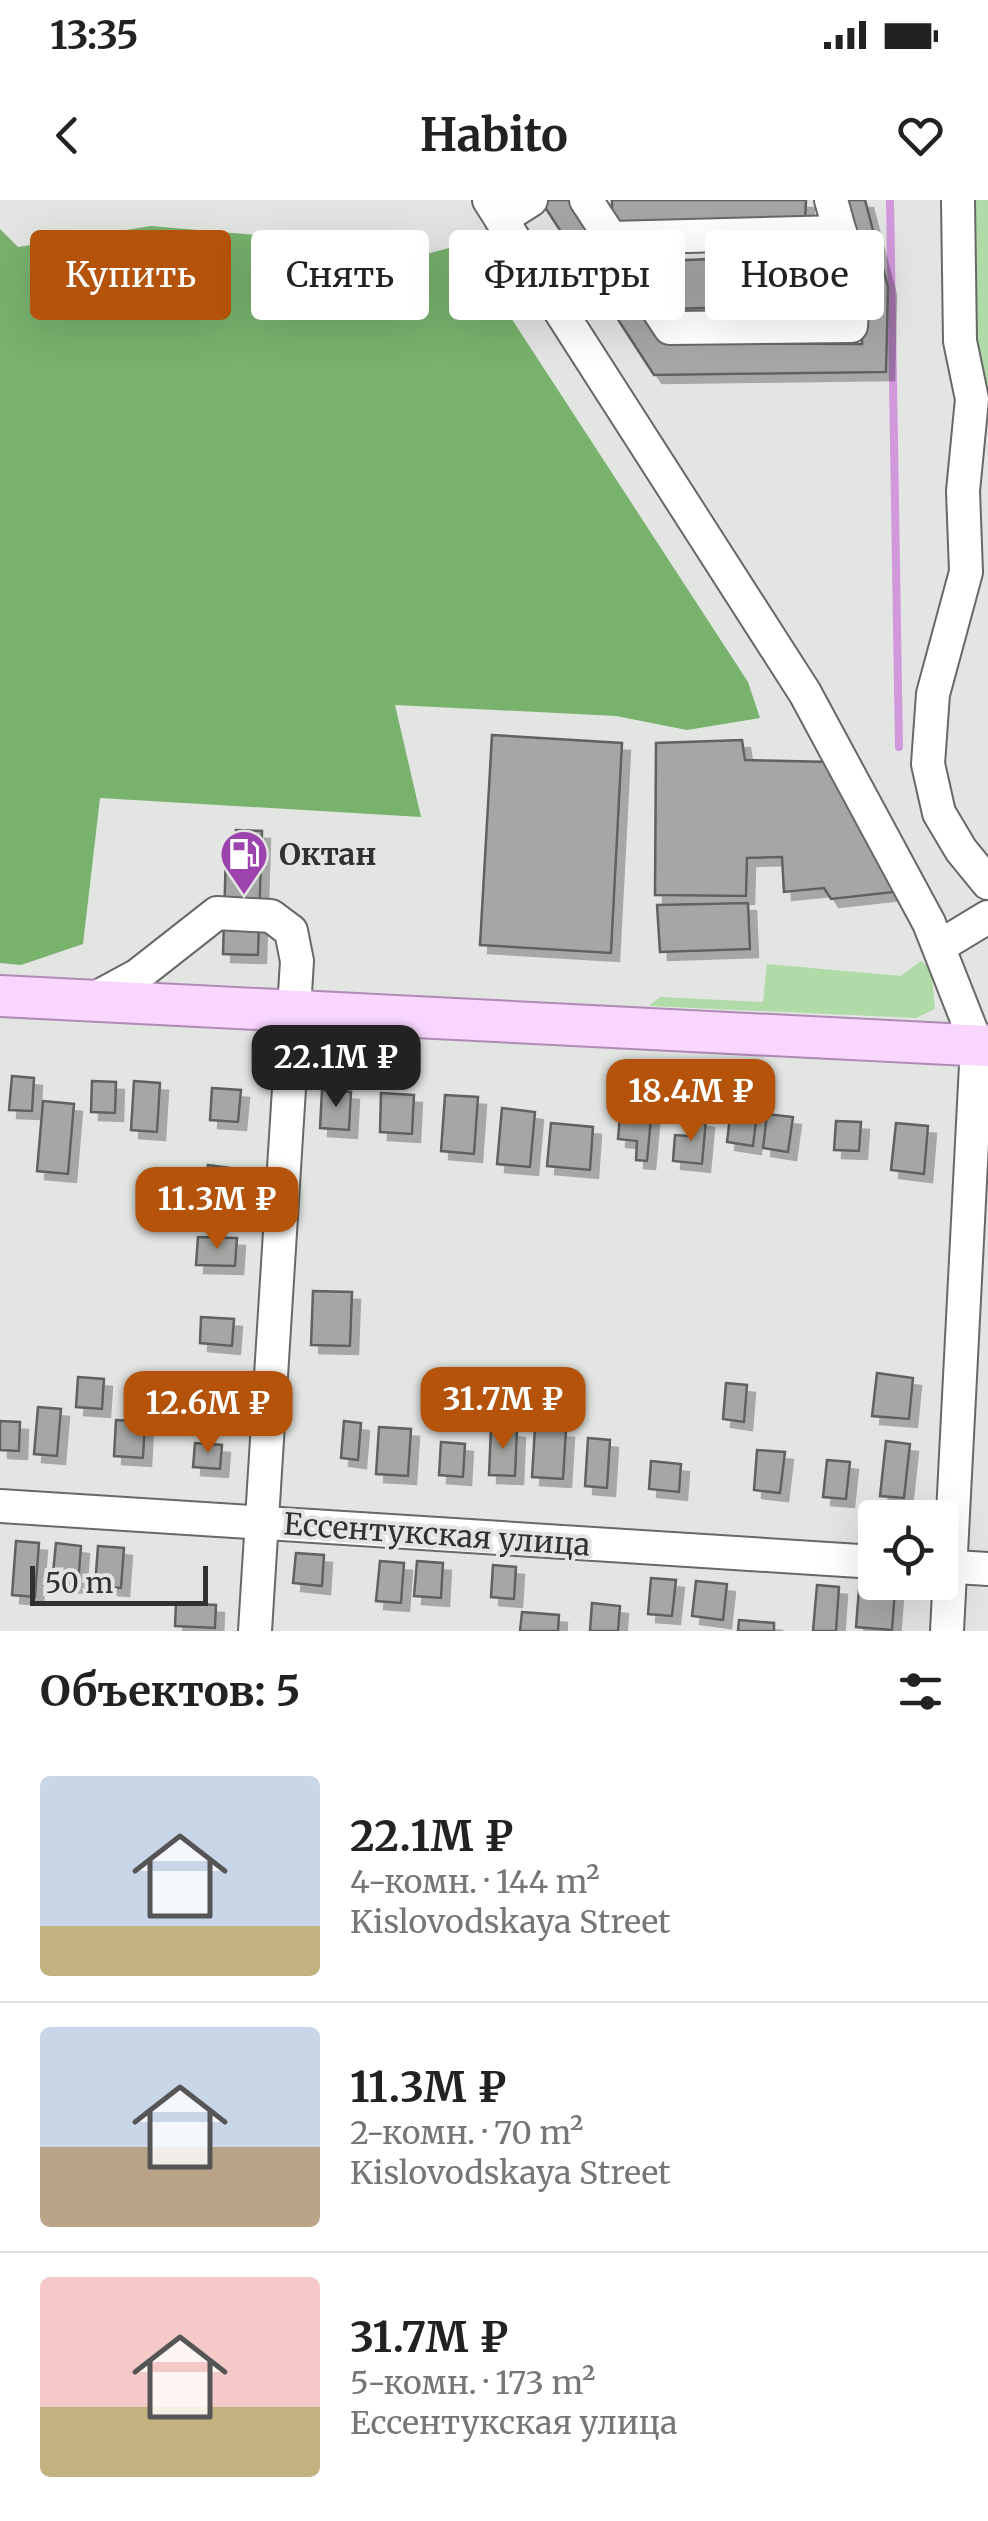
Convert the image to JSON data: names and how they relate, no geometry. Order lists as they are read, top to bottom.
{
  "streets": {
    "street": ["Ессентукская улица"]
  },
  "places": {
    "fuel station": ["Октан"]
  },
  "scale_bar": "50 m",
  "page": {
    "status": "13:35",
    "header": "Habito",
    "chip": [
      "Купить",
      "Снять",
      "Фильтры",
      "Новое"
    ],
    "price": [
      "22.1M ₽",
      "18.4M ₽",
      "11.3M ₽",
      "31.7M ₽",
      "12.6M ₽"
    ],
    "scale": "50 m",
    "heading": "Объектов: 5",
    "list": [
      {
        "name": "22.1M ₽",
        "note": "4-комн. · 144 m² · Kislovodskaya Street"
      },
      {
        "name": "11.3M ₽",
        "note": "2-комн. · 70 m² · Kislovodskaya Street"
      },
      {
        "name": "31.7M ₽",
        "note": "5-комн. · 173 m² · Ессентукская улица"
      }
    ]
  }
}
